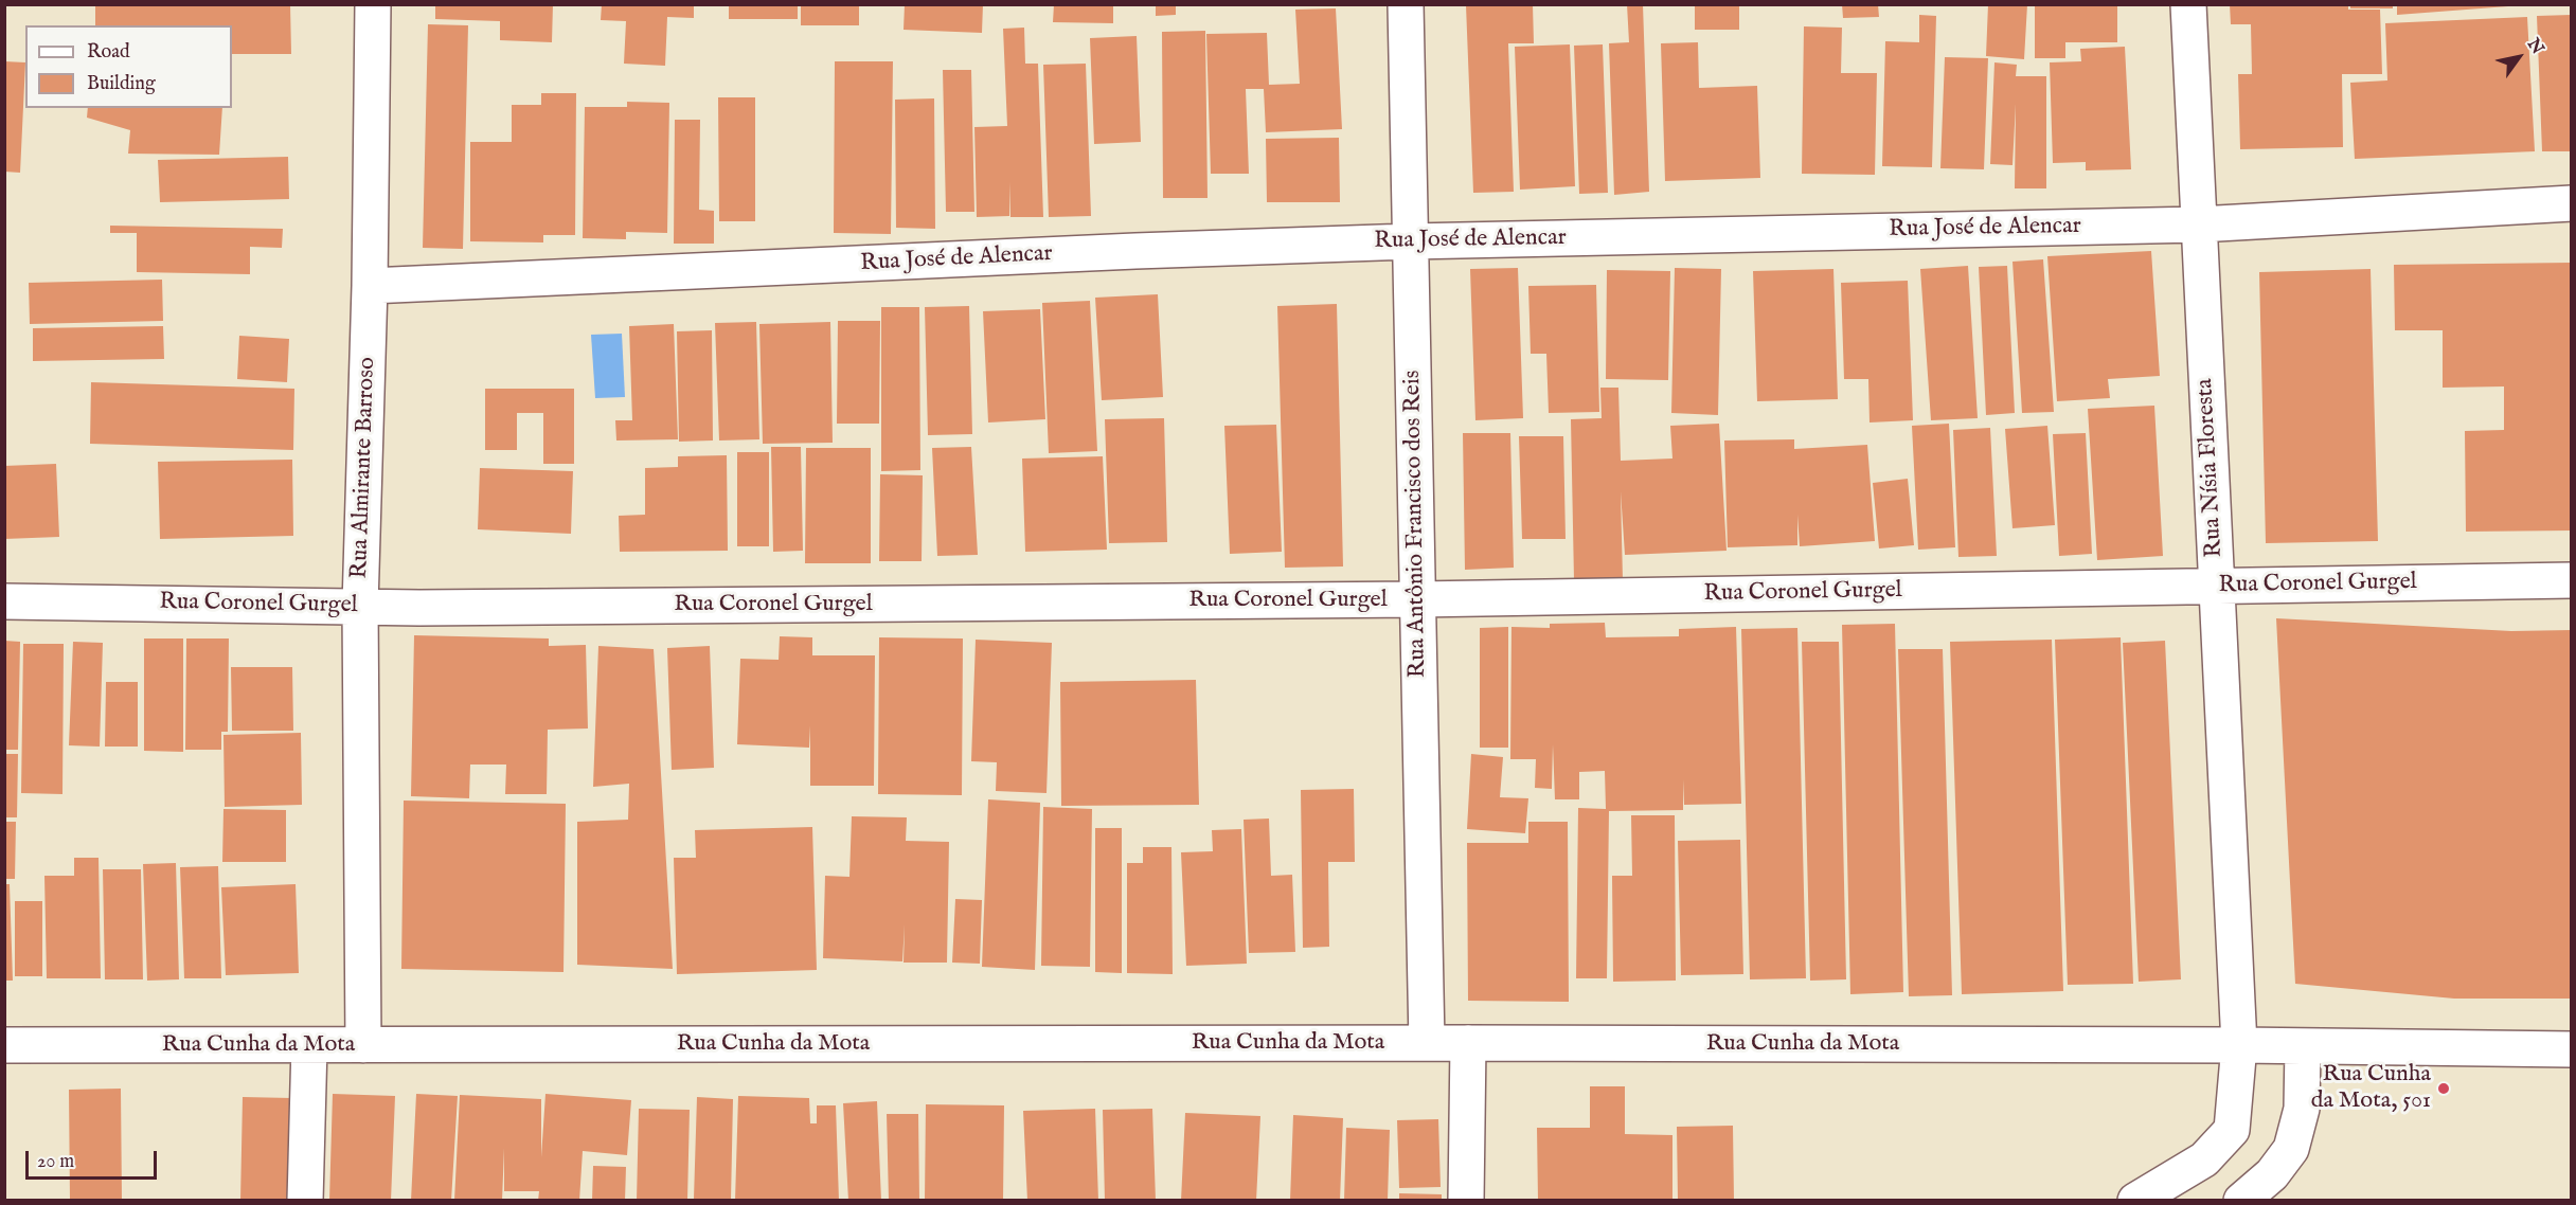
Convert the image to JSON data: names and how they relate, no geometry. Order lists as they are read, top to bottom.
{
  "streets": {
    "street": [
      "Rua José de Alencar",
      "Rua Almirante Barroso",
      "Rua Nísia Floresta",
      "Rua Antônio Francisco dos Reis",
      "Rua Coronel Gurgel",
      "Rua Cunha da Mota"
    ]
  },
  "crossings": [
    ["Rua José de Alencar", "Rua Almirante Barroso"],
    ["Rua José de Alencar", "Rua Nísia Floresta"],
    ["Rua José de Alencar", "Rua Antônio Francisco dos Reis"],
    ["Rua Almirante Barroso", "Rua Coronel Gurgel"],
    ["Rua Almirante Barroso", "Rua Cunha da Mota"],
    ["Rua Nísia Floresta", "Rua Coronel Gurgel"],
    ["Rua Nísia Floresta", "Rua Cunha da Mota"],
    ["Rua Antônio Francisco dos Reis", "Rua Coronel Gurgel"],
    ["Rua Antônio Francisco dos Reis", "Rua Cunha da Mota"]
  ],
  "places": ["Rua Cunha da Mota, 501"],
  "legend": ["Road", "Building"],
  "scale_bar": "20 m",
  "north": "top right"
}
